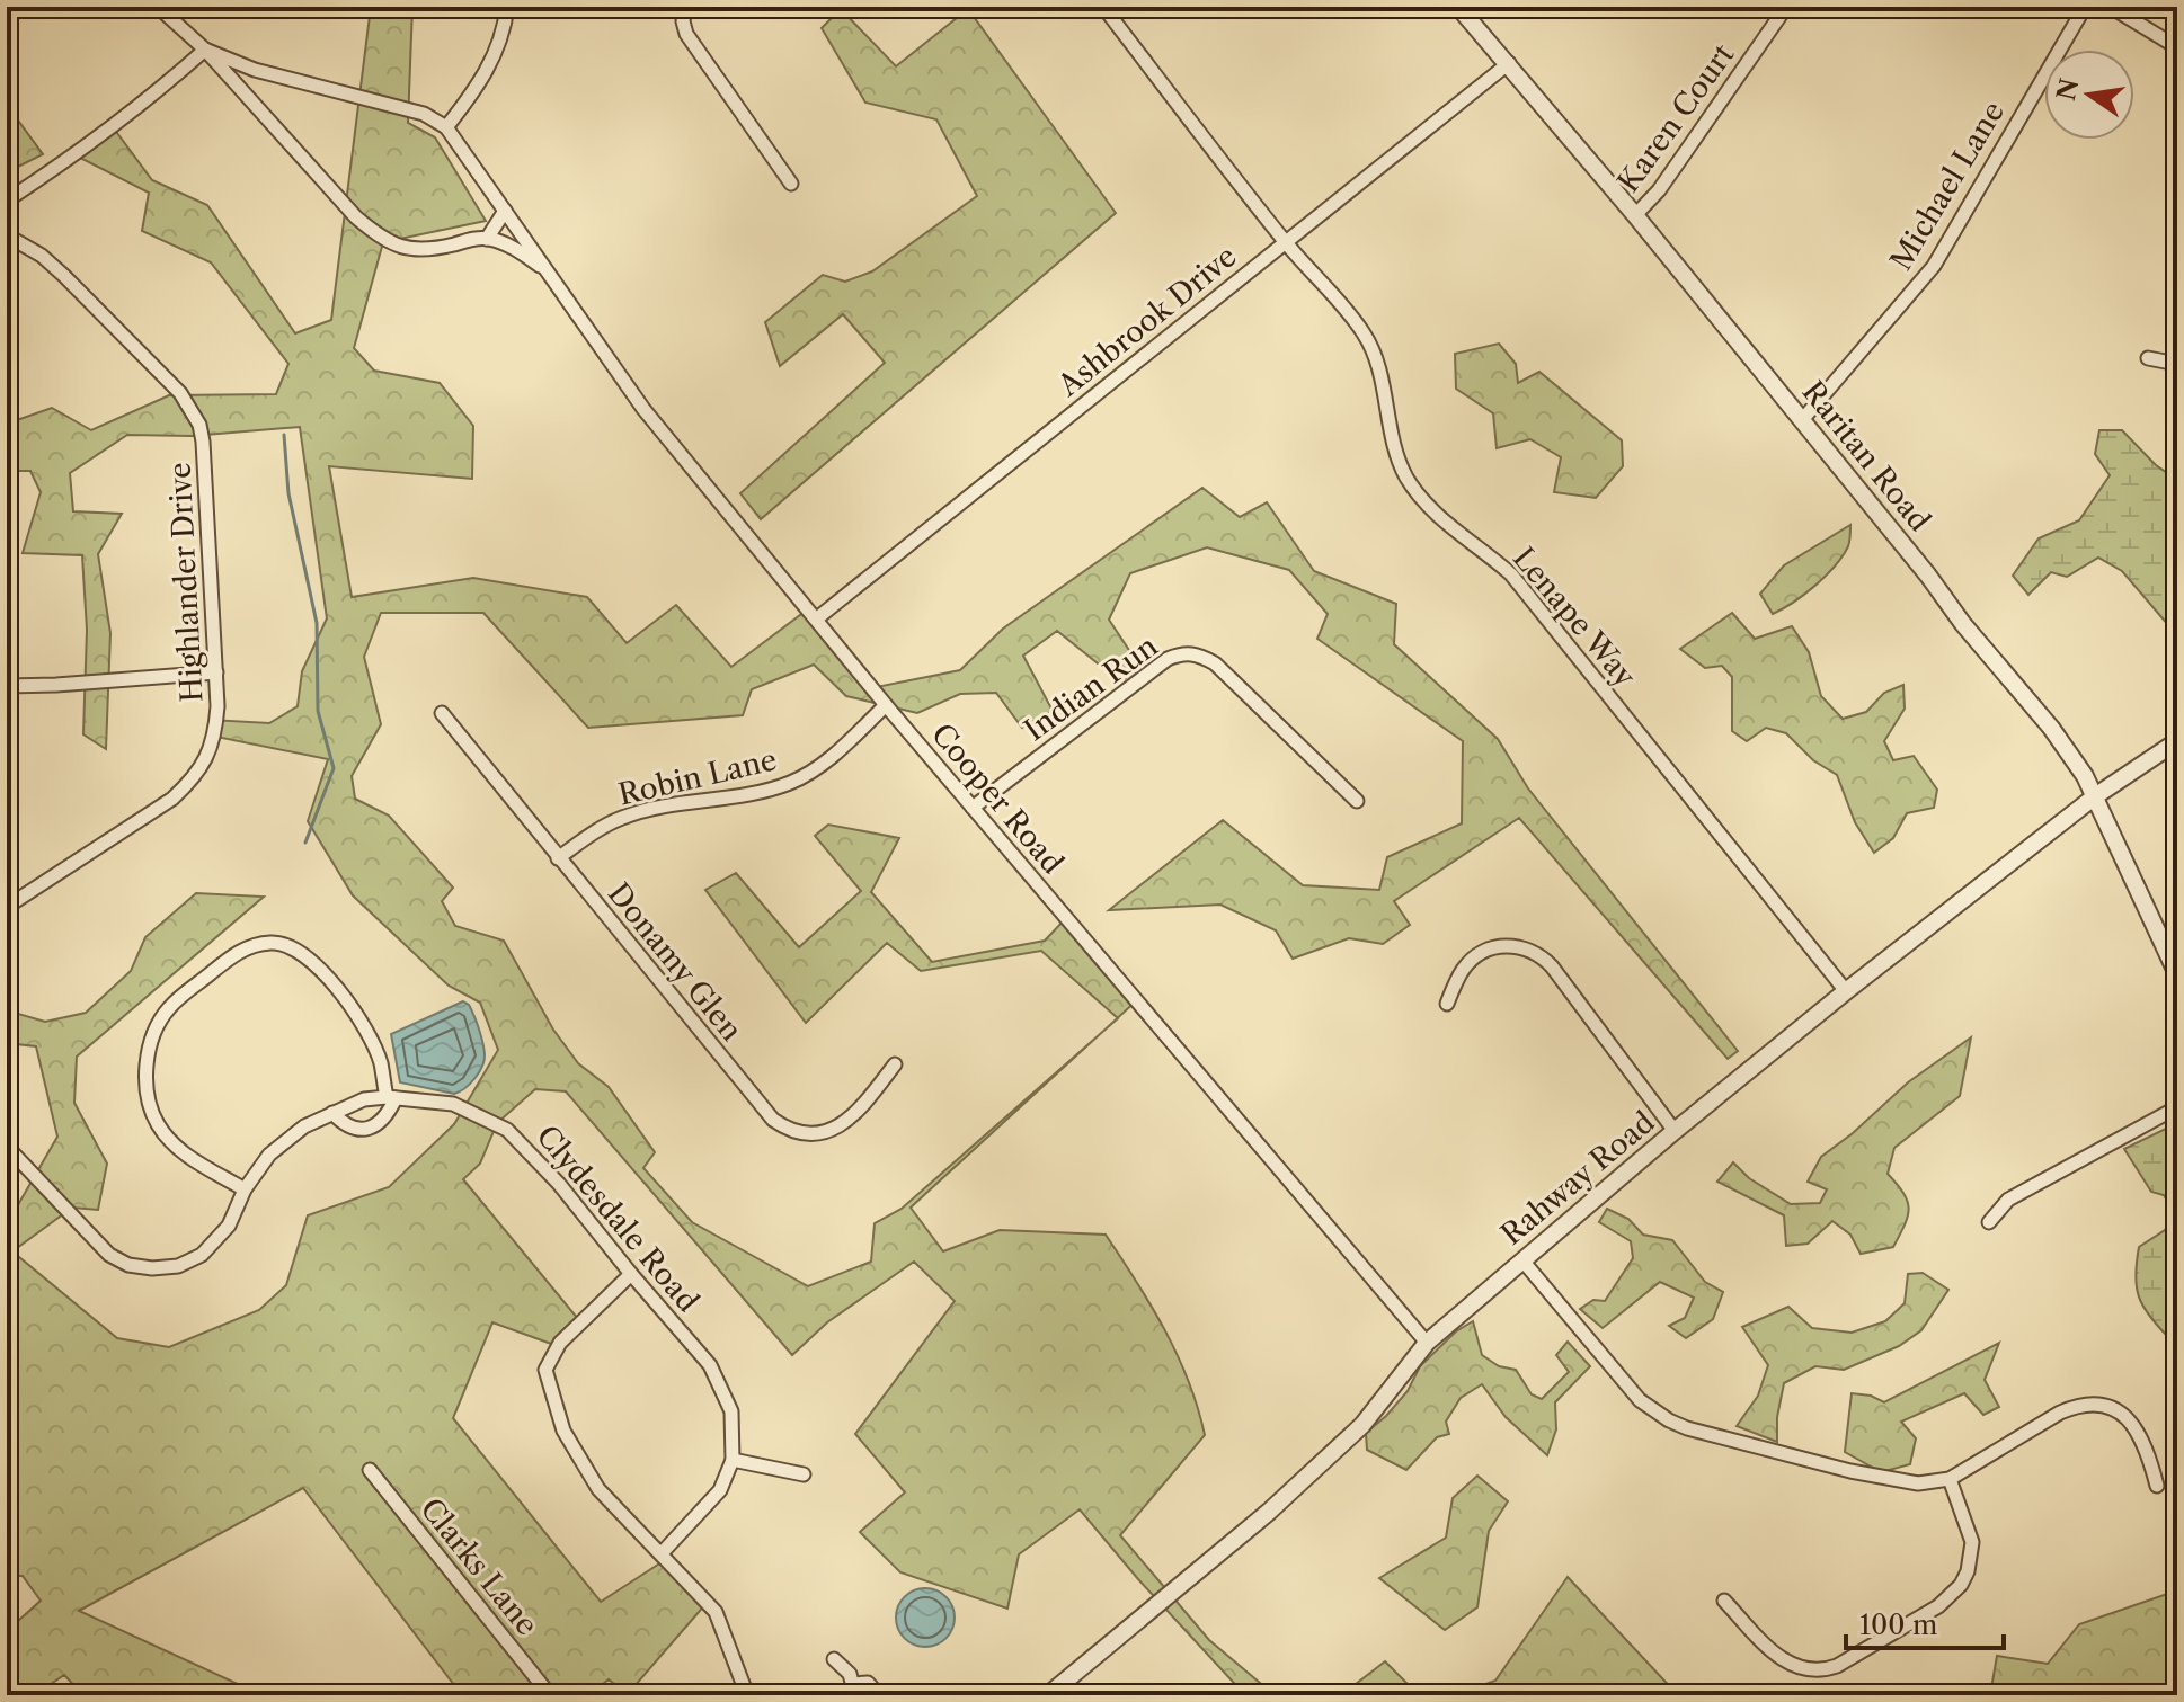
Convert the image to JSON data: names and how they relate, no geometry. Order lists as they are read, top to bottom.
{
  "streets": {
    "street": [
      "Karen Court",
      "Michael Lane",
      "Ashbrook Drive",
      "Raritan Road",
      "Highlander Drive",
      "Lenape Way",
      "Indian Run",
      "Robin Lane",
      "Cooper Road",
      "Donamy Glen",
      "Rahway Road",
      "Clydesdale Road",
      "Clarks Lane"
    ]
  },
  "crossings": [
    ["Karen Court", "Raritan Road"],
    ["Michael Lane", "Raritan Road"],
    ["Ashbrook Drive", "Raritan Road"],
    ["Ashbrook Drive", "Lenape Way"],
    ["Ashbrook Drive", "Cooper Road"],
    ["Raritan Road", "Rahway Road"],
    ["Lenape Way", "Rahway Road"],
    ["Indian Run", "Cooper Road"],
    ["Robin Lane", "Cooper Road"],
    ["Robin Lane", "Donamy Glen"],
    ["Cooper Road", "Rahway Road"]
  ],
  "scale_bar": "100 m",
  "north": "left"
}
